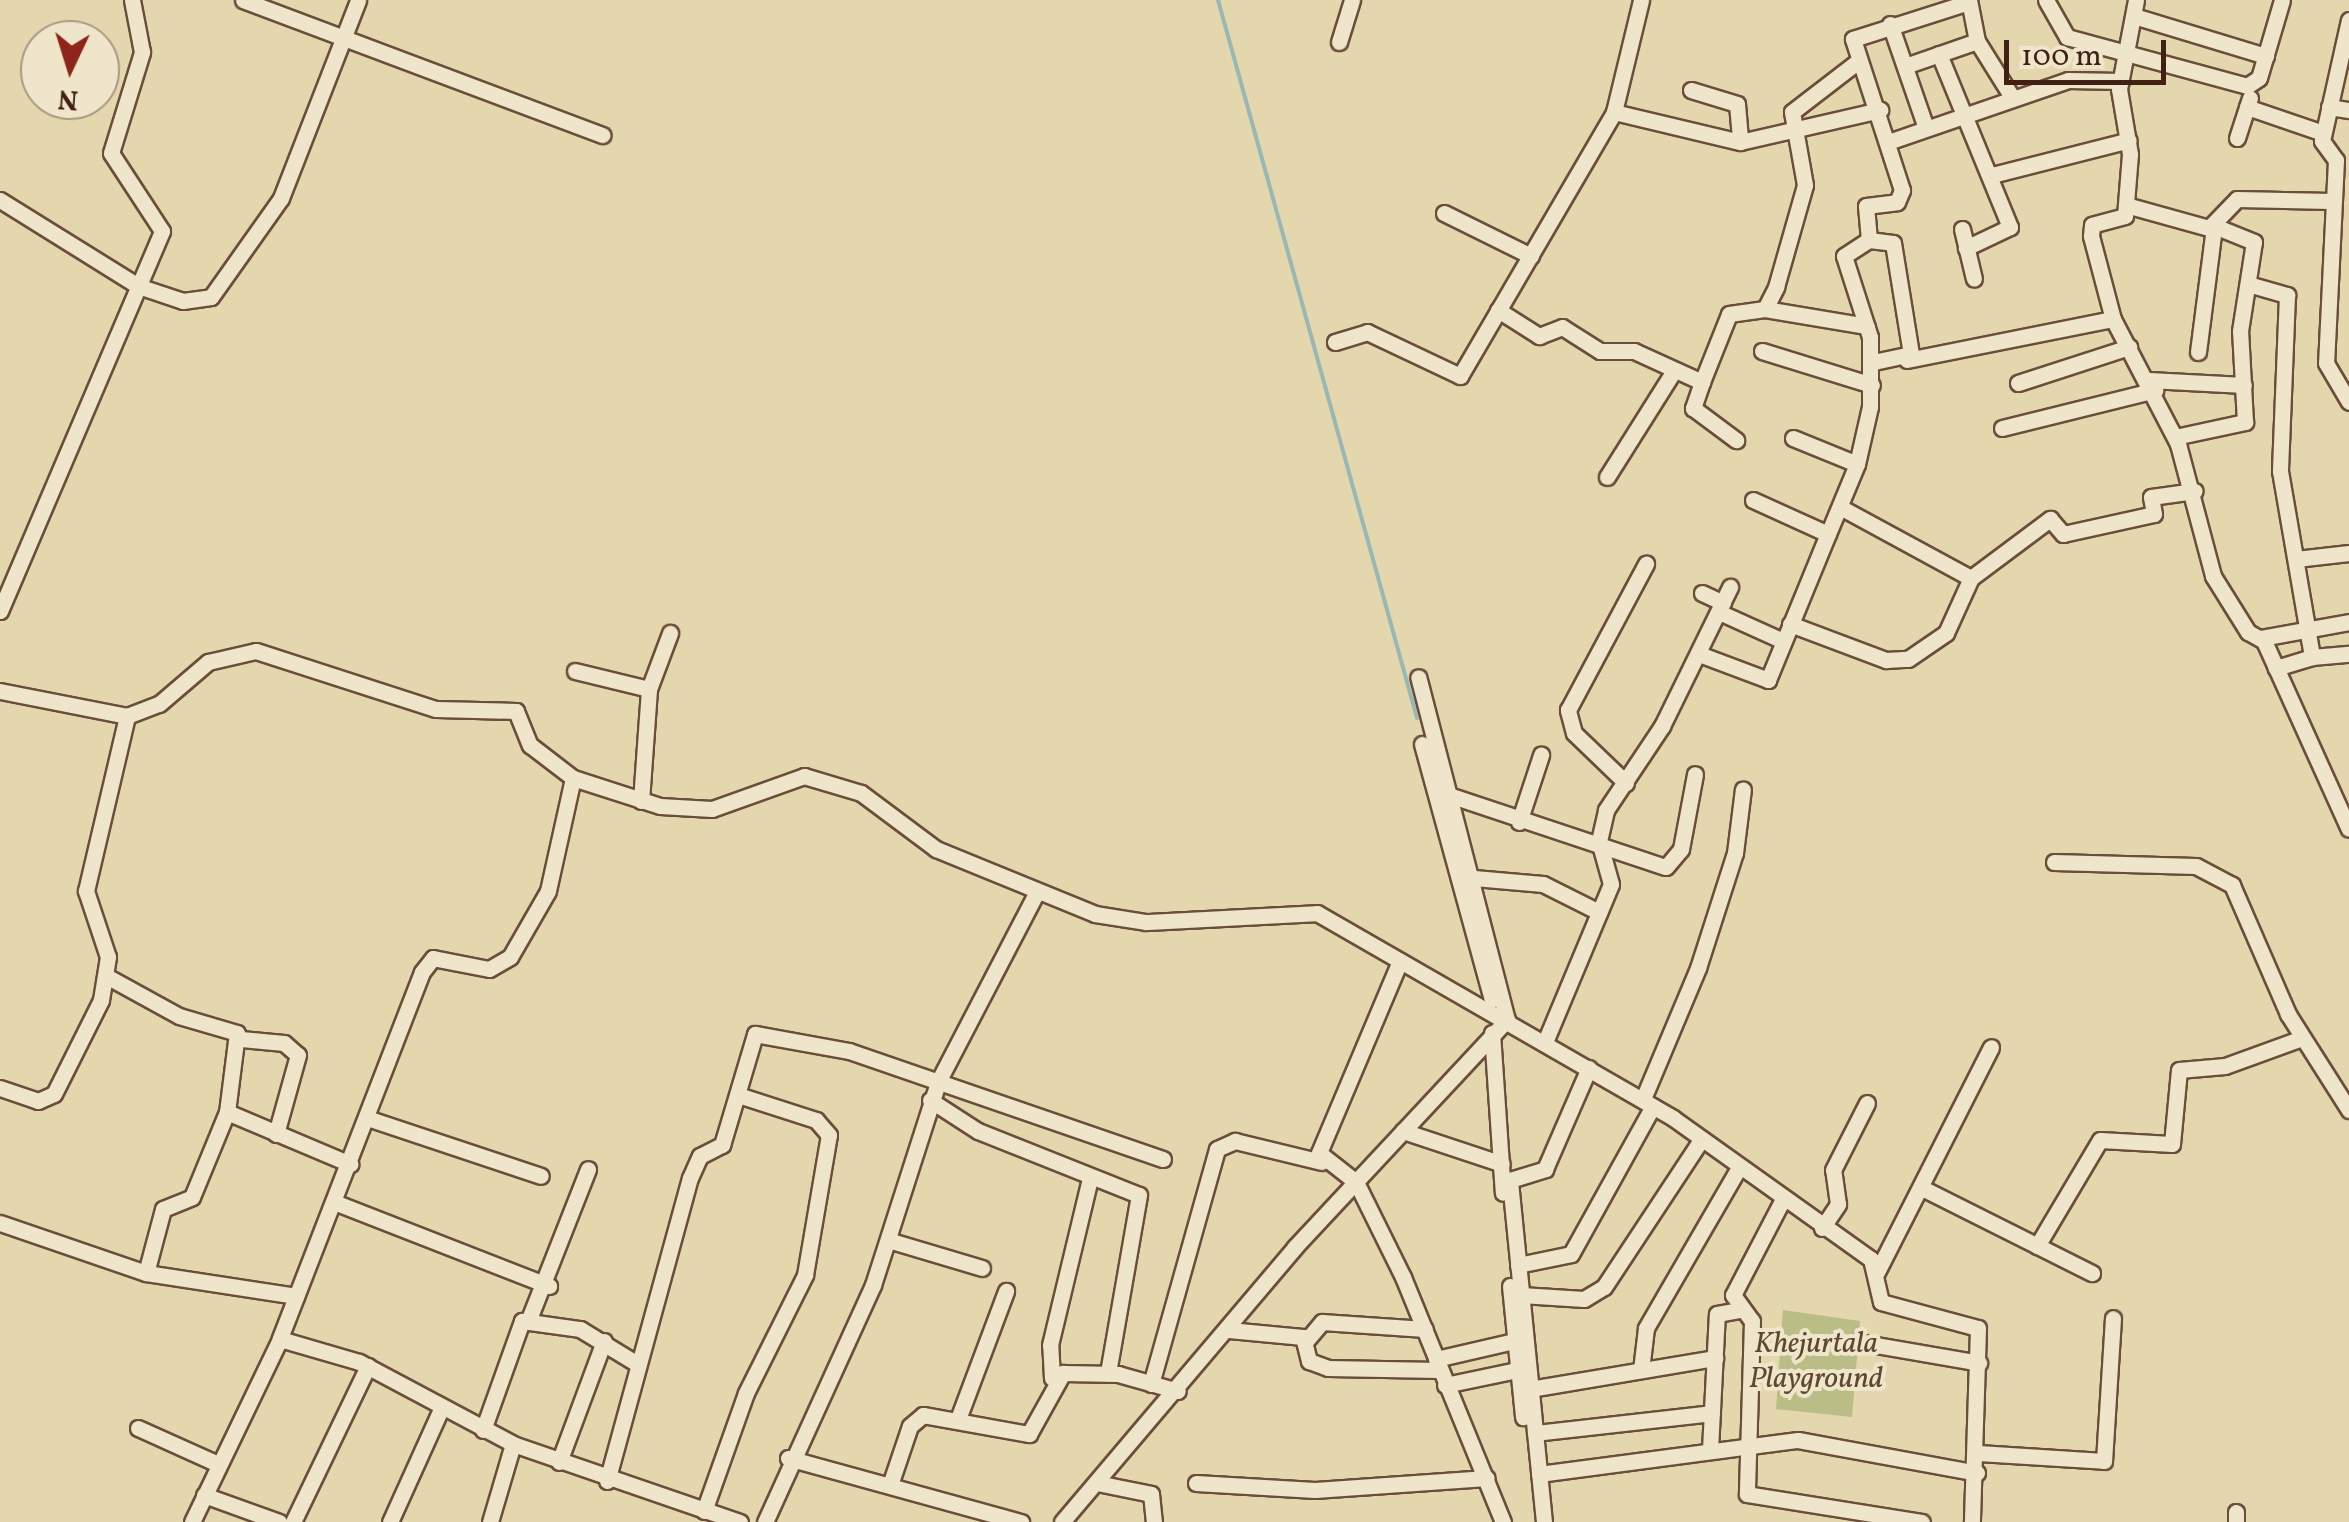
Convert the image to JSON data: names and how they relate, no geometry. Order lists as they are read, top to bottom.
{
  "parks": ["Khejurtala Playground"],
  "scale_bar": "100 m",
  "north": "bottom"
}
